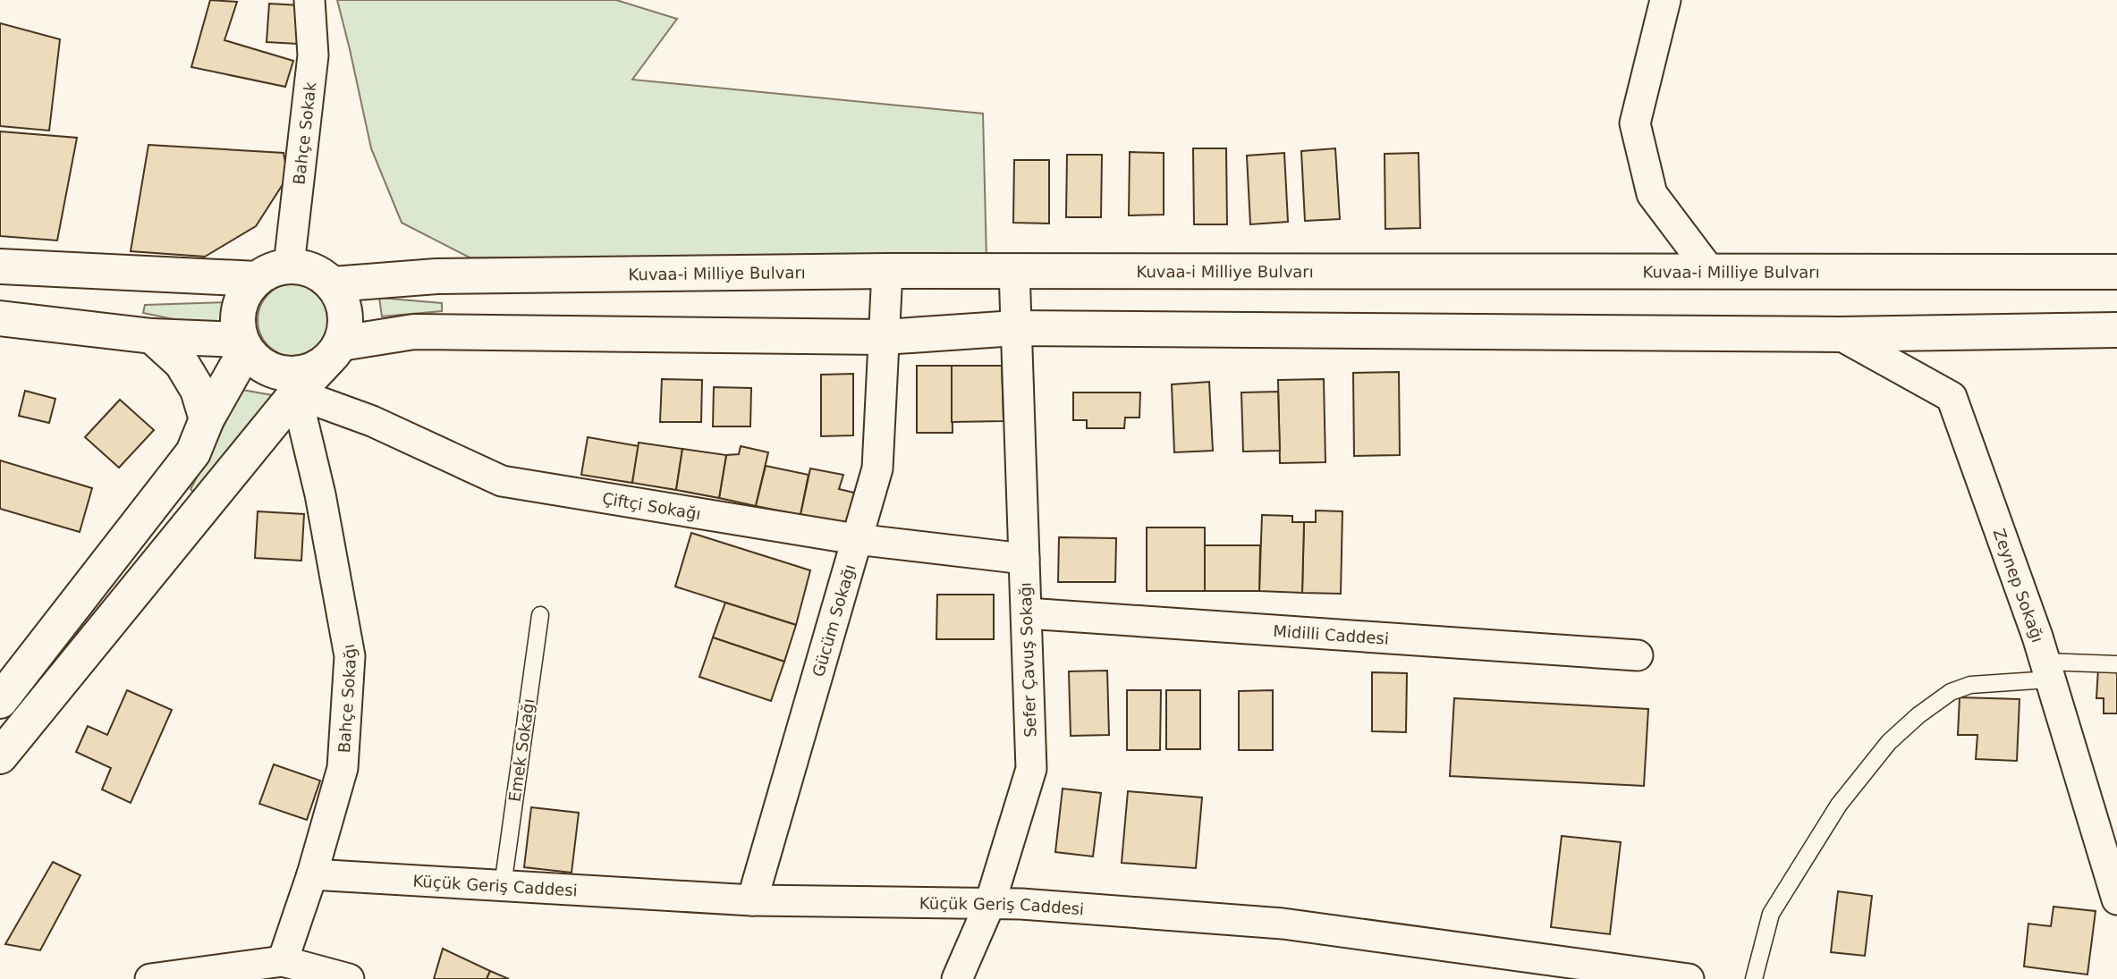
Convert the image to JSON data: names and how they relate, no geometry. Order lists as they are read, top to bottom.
{
  "streets": {
    "main road": ["Kuvaa-i Milliye Bulvarı"],
    "street": [
      "Bahçe Sokak",
      "Çiftçi Sokağı",
      "Zeynep Sokağı",
      "Gücüm Sokağı",
      "Midilli Caddesi",
      "Sefer Çavuş Sokağı",
      "Bahçe Sokağı",
      "Küçük Geriş Caddesi"
    ],
    "lane": ["Emek Sokağı"]
  },
  "crossings": [
    ["Bahçe Sokak", "Kuvaa-i Milliye Bulvarı"],
    ["Kuvaa-i Milliye Bulvarı", "Gücüm Sokağı"],
    ["Kuvaa-i Milliye Bulvarı", "Sefer Çavuş Sokağı"],
    ["Çiftçi Sokağı", "Gücüm Sokağı"],
    ["Çiftçi Sokağı", "Sefer Çavuş Sokağı"],
    ["Çiftçi Sokağı", "Bahçe Sokağı"],
    ["Gücüm Sokağı", "Küçük Geriş Caddesi"],
    ["Midilli Caddesi", "Sefer Çavuş Sokağı"],
    ["Sefer Çavuş Sokağı", "Küçük Geriş Caddesi"],
    ["Bahçe Sokağı", "Küçük Geriş Caddesi"],
    ["Emek Sokağı", "Küçük Geriş Caddesi"]
  ]
}
